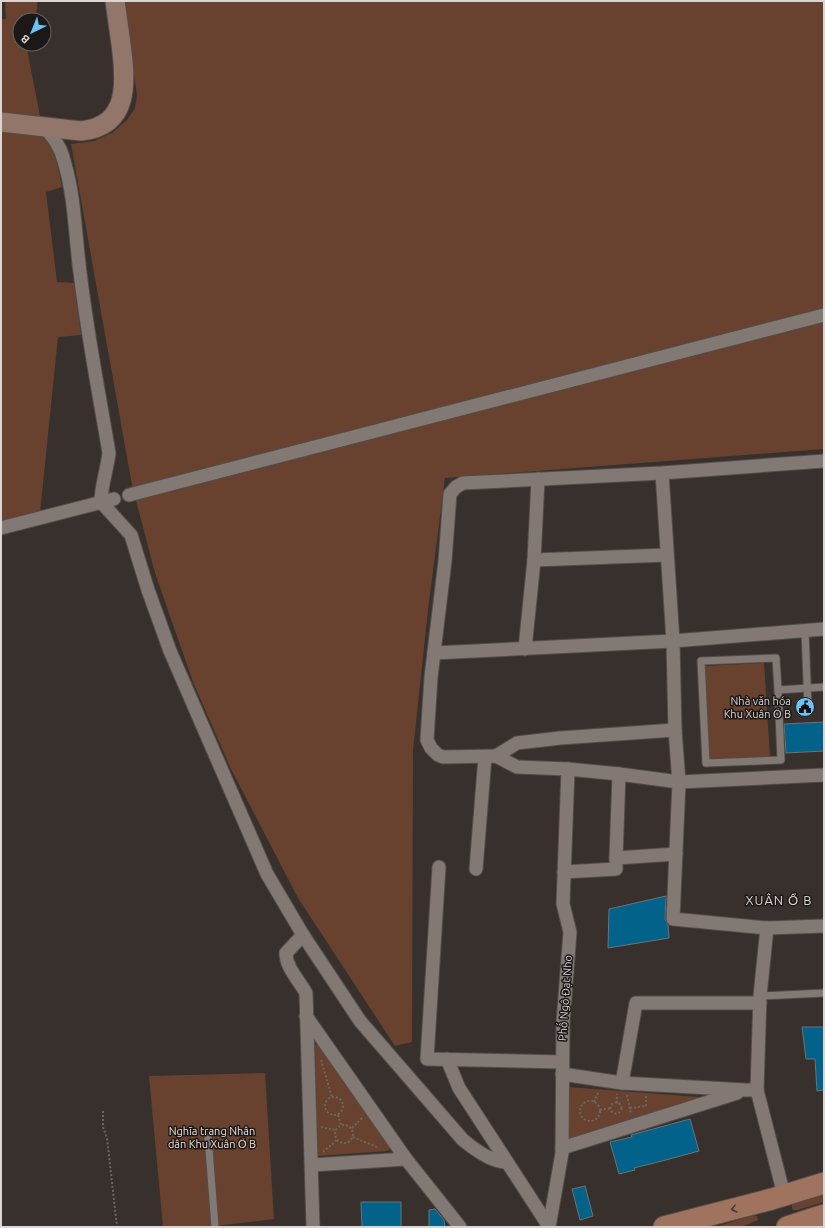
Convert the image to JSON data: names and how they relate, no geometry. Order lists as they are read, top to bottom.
{
  "streets": {
    "street": ["Phố Ngô Đạt Nho"]
  },
  "districts": ["XUÂN Ổ B"],
  "parks": ["Nghĩa trang Nhân dân Khu Xuân Ổ B"],
  "places": {
    "public building": ["Nhà văn hóa Khu Xuân Ổ B"]
  },
  "north": "bottom left"
}
